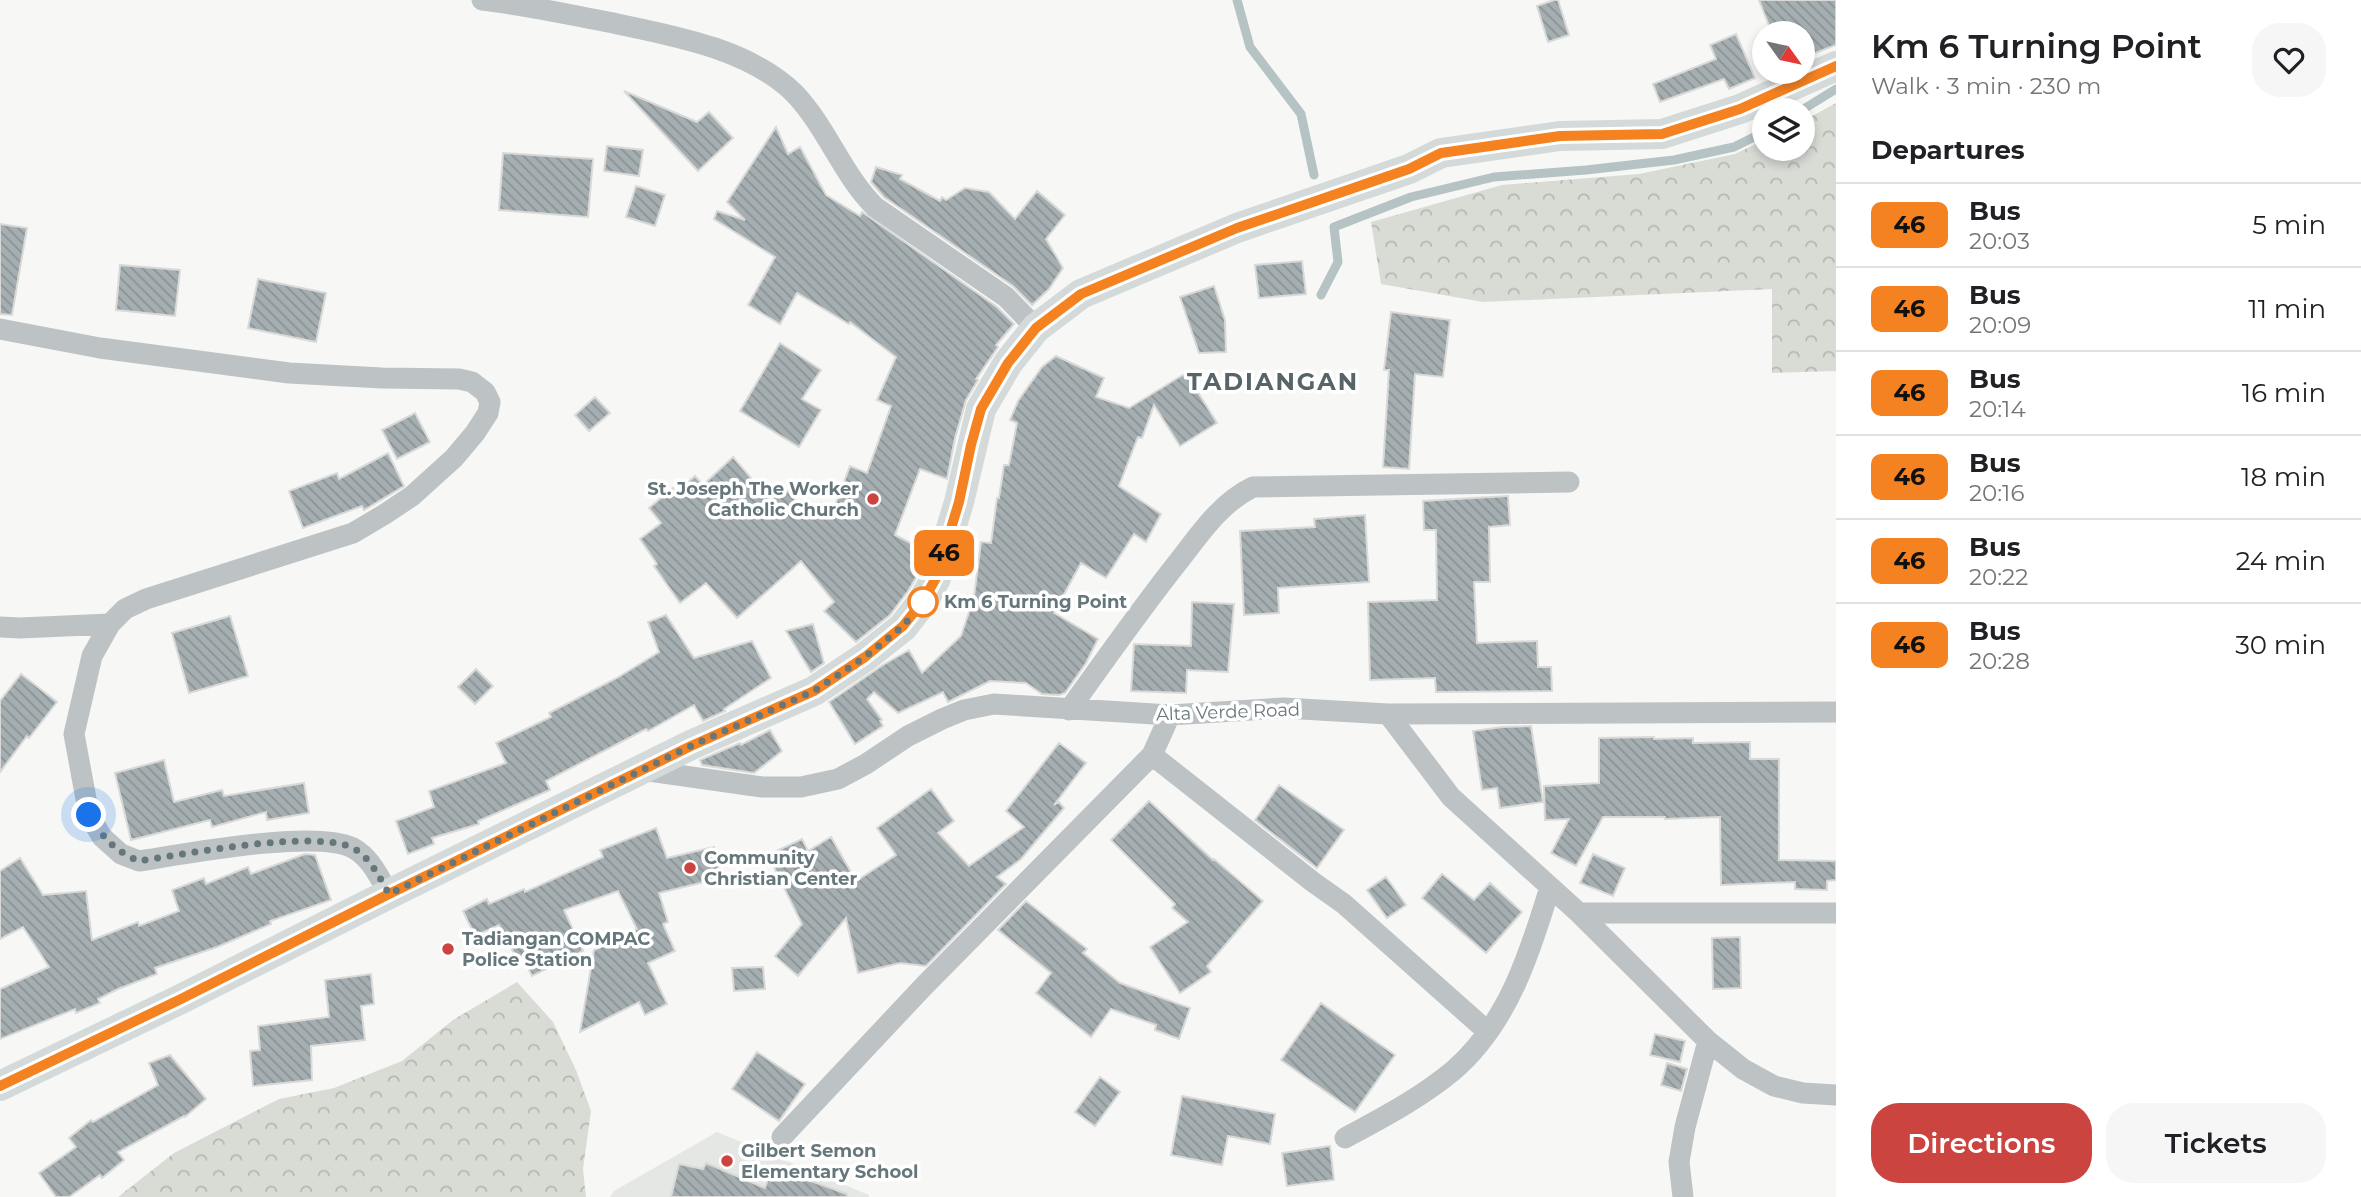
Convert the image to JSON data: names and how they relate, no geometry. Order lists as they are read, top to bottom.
{
  "streets": {
    "street": ["Alta Verde Road"]
  },
  "districts": ["TADIANGAN"],
  "places": [
    "St. Joseph The Worker Catholic Church",
    "Km 6 Turning Point",
    "Community Christian Center",
    "Tadiangan COMPAC Police Station",
    "Gilbert Semon Elementary School"
  ],
  "lines": ["bus line 46"],
  "north": "bottom right",
  "page": {
    "on_map": "46",
    "heading": [
      ["Km 6 Turning Point", "Walk · 3 min · 230 m"],
      "Departures"
    ],
    "list": [
      {
        "mark": "46",
        "name": "Bus",
        "note": "20:03",
        "value": "5 min"
      },
      {
        "mark": "46",
        "name": "Bus",
        "note": "20:09",
        "value": "11 min"
      },
      {
        "mark": "46",
        "name": "Bus",
        "note": "20:14",
        "value": "16 min"
      },
      {
        "mark": "46",
        "name": "Bus",
        "note": "20:16",
        "value": "18 min"
      },
      {
        "mark": "46",
        "name": "Bus",
        "note": "20:22",
        "value": "24 min"
      },
      {
        "mark": "46",
        "name": "Bus",
        "note": "20:28",
        "value": "30 min"
      }
    ],
    "buttons": ["Directions", "Tickets"]
  }
}
